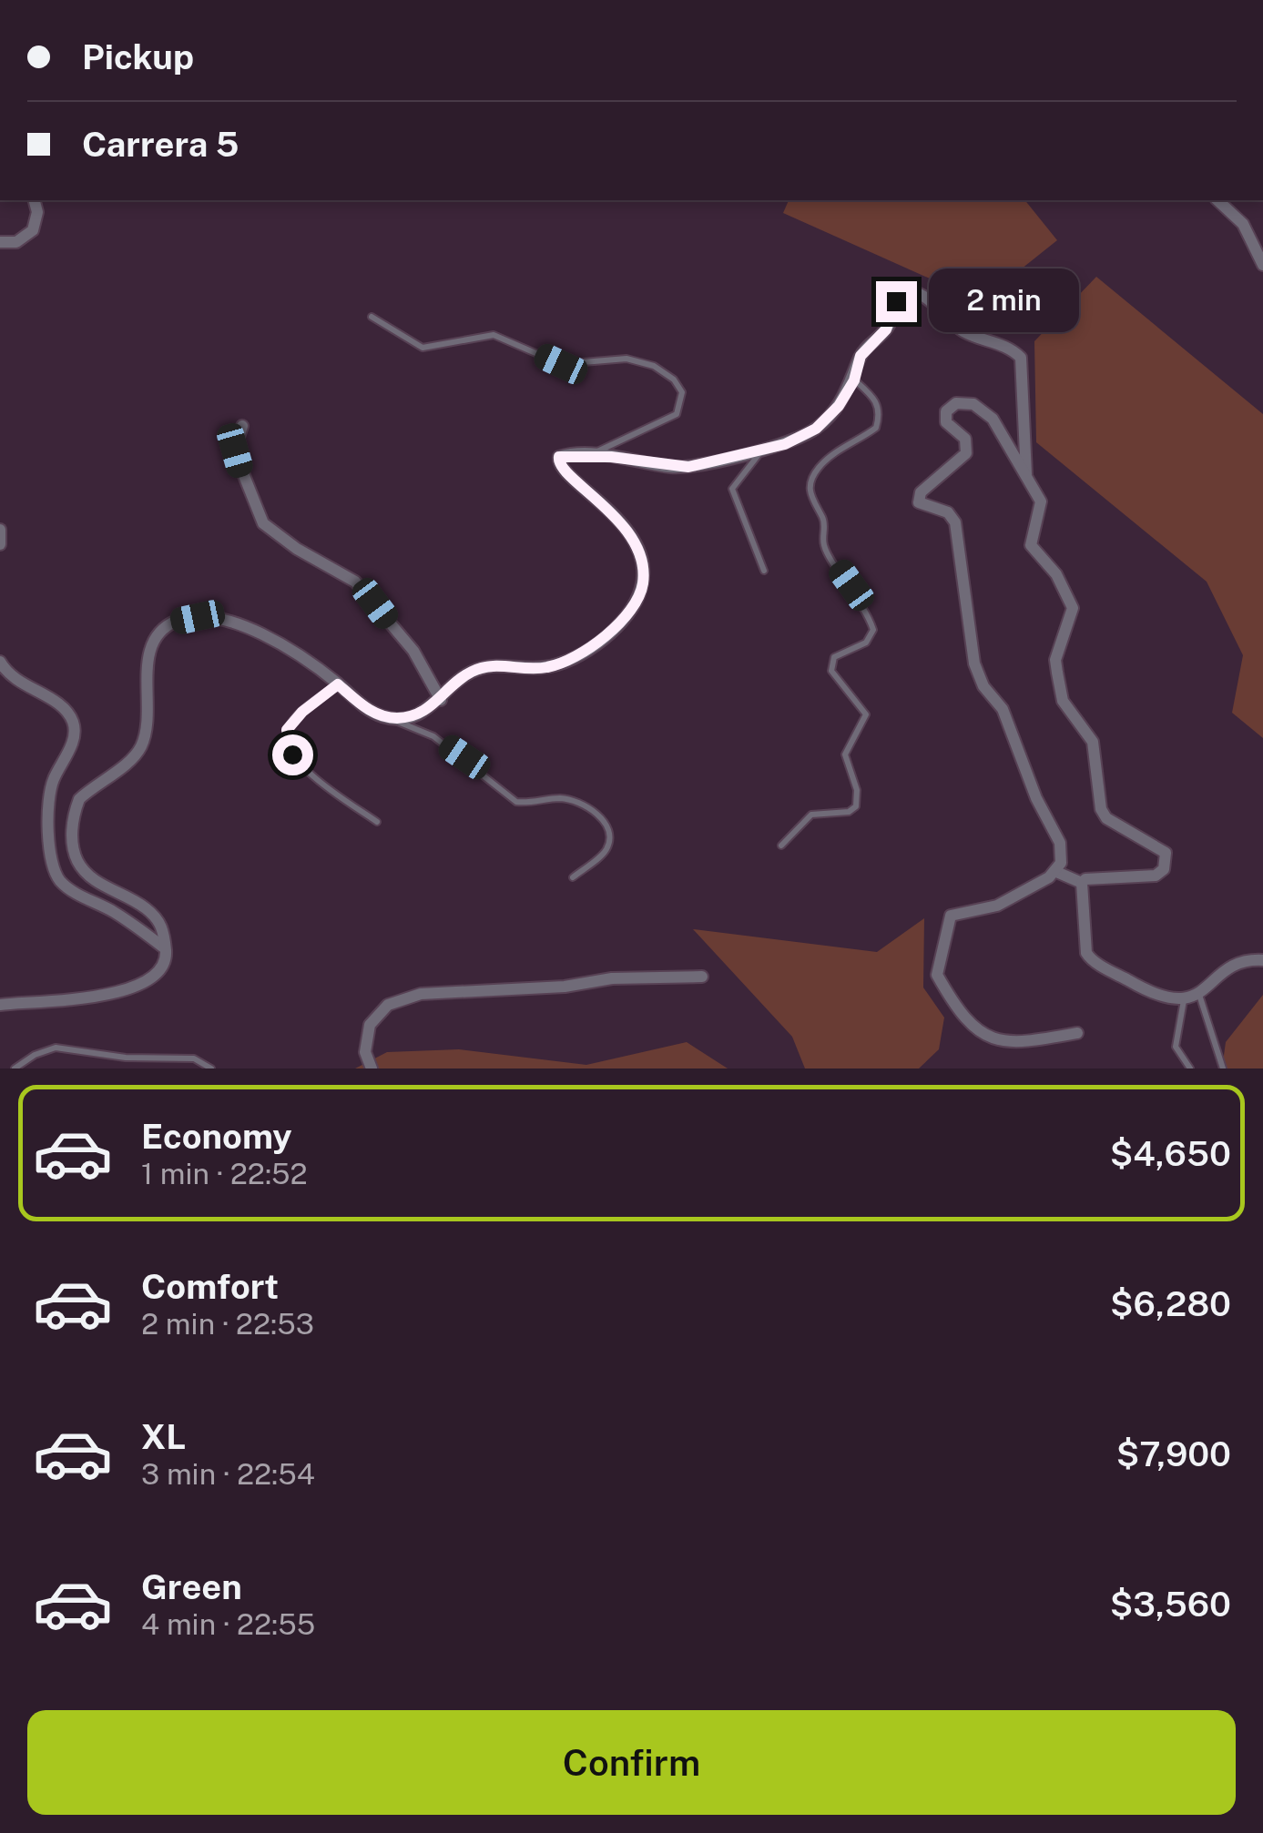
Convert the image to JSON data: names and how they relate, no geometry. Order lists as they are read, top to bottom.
{
  "page": {
    "banner": ["Pickup", "Carrera 5"],
    "bubble": "2 min",
    "list": [
      {
        "name": "Economy",
        "note": "1 min · 22:52",
        "value": "$4,650"
      },
      {
        "name": "Comfort",
        "note": "2 min · 22:53",
        "value": "$6,280"
      },
      {
        "name": "XL",
        "note": "3 min · 22:54",
        "value": "$7,900"
      },
      {
        "name": "Green",
        "note": "4 min · 22:55",
        "value": "$3,560"
      }
    ],
    "buttons": "Confirm"
  }
}
